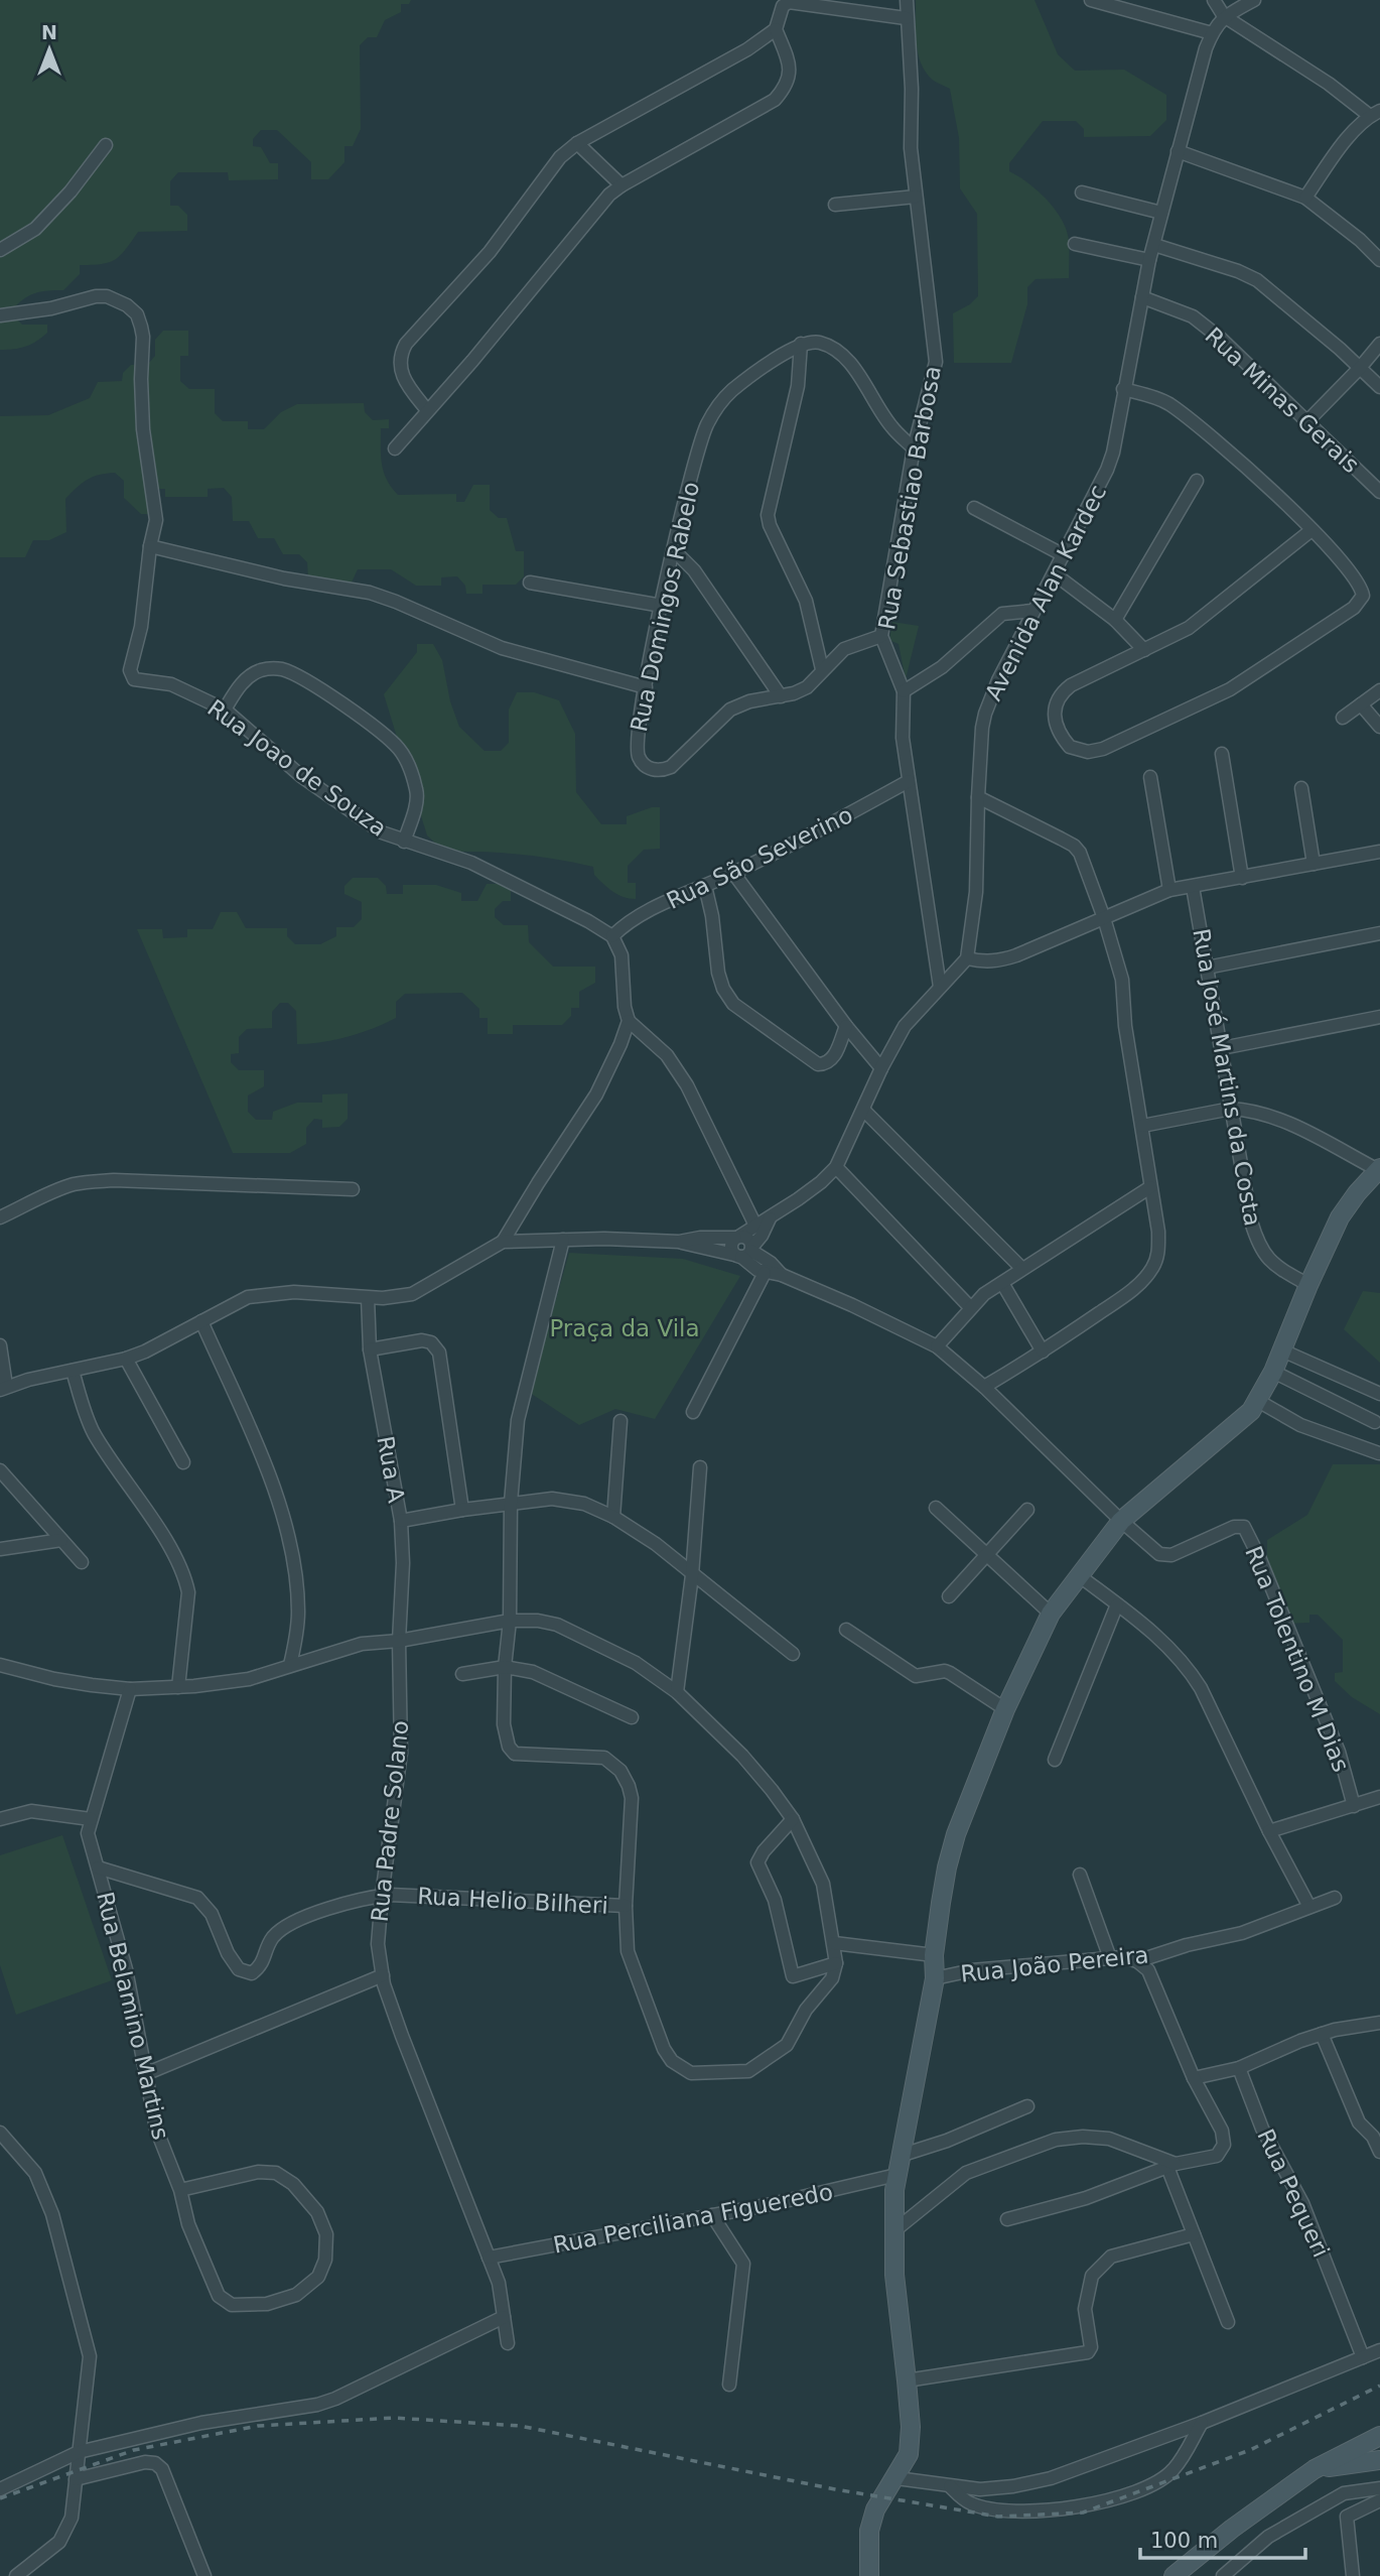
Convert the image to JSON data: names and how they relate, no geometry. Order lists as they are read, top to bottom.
{
  "streets": {
    "street": [
      "Rua Minas Gerais",
      "Rua Sebastiao Barbosa",
      "Avenida Alan Kardec",
      "Rua Domingos Rabelo",
      "Rua Joao de Souza",
      "Rua São Severino",
      "Rua José Martins da Costa",
      "Rua A",
      "Rua Tolentino M Dias",
      "Rua Padre Solano",
      "Rua Helio Bilheri",
      "Rua João Pereira",
      "Rua Belamino Martins",
      "Rua Pequeri",
      "Rua Perciliana Figueredo"
    ]
  },
  "crossings": [
    ["Rua Minas Gerais", "Avenida Alan Kardec"],
    ["Rua Sebastiao Barbosa", "Rua Domingos Rabelo"],
    ["Rua Sebastiao Barbosa", "Rua São Severino"],
    ["Rua Joao de Souza", "Rua São Severino"],
    ["Rua A", "Rua Padre Solano"],
    ["Rua Padre Solano", "Rua Helio Bilheri"],
    ["Rua Padre Solano", "Rua Perciliana Figueredo"],
    ["Rua Helio Bilheri", "Rua Belamino Martins"]
  ],
  "parks": ["Praça da Vila"],
  "scale_bar": "100 m",
  "north": "top"
}
